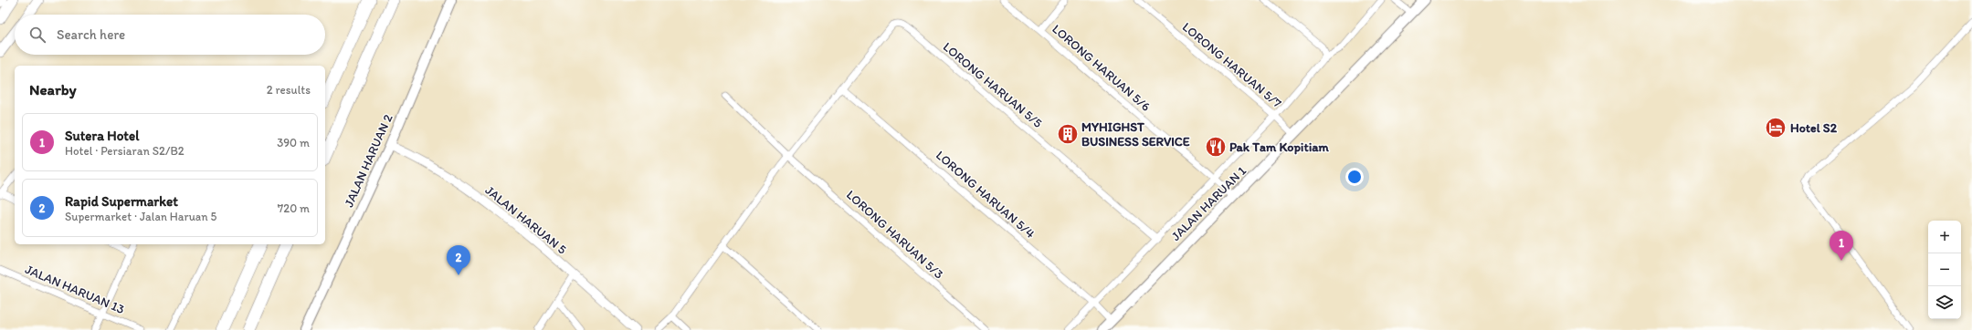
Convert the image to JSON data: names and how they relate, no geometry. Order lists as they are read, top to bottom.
{
  "streets": {
    "main road": ["JALAN HARUAN 2", "JALAN HARUAN 1"],
    "street": [
      "LORONG HARUAN 5/7",
      "LORONG HARUAN 5/6",
      "LORONG HARUAN 5/5",
      "LORONG HARUAN 5/4",
      "JALAN HARUAN 5",
      "LORONG HARUAN 5/3",
      "JALAN HARUAN 13"
    ]
  },
  "crossings": [
    ["LORONG HARUAN 5/7", "JALAN HARUAN 1"],
    ["LORONG HARUAN 5/6", "JALAN HARUAN 1"],
    ["LORONG HARUAN 5/5", "LORONG HARUAN 5/4"],
    ["JALAN HARUAN 2", "JALAN HARUAN 5"],
    ["LORONG HARUAN 5/4", "JALAN HARUAN 1"]
  ],
  "places": {
    "hotel": ["Hotel S2"],
    "building": ["MYHIGHST BUSINESS SERVICE"],
    "restaurant": ["Pak Tam Kopitiam"]
  },
  "page": {
    "search": "Search here",
    "heading": ["Nearby", "2 results"],
    "list": [
      {
        "mark": "1",
        "name": "Sutera Hotel",
        "note": "Hotel · Persiaran S2/B2",
        "value": "390 m"
      },
      {
        "mark": "2",
        "name": "Rapid Supermarket",
        "note": "Supermarket · Jalan Haruan 5",
        "value": "720 m"
      }
    ],
    "map_buttons": ["+", "−"],
    "pins": ["1", "2"]
  }
}
